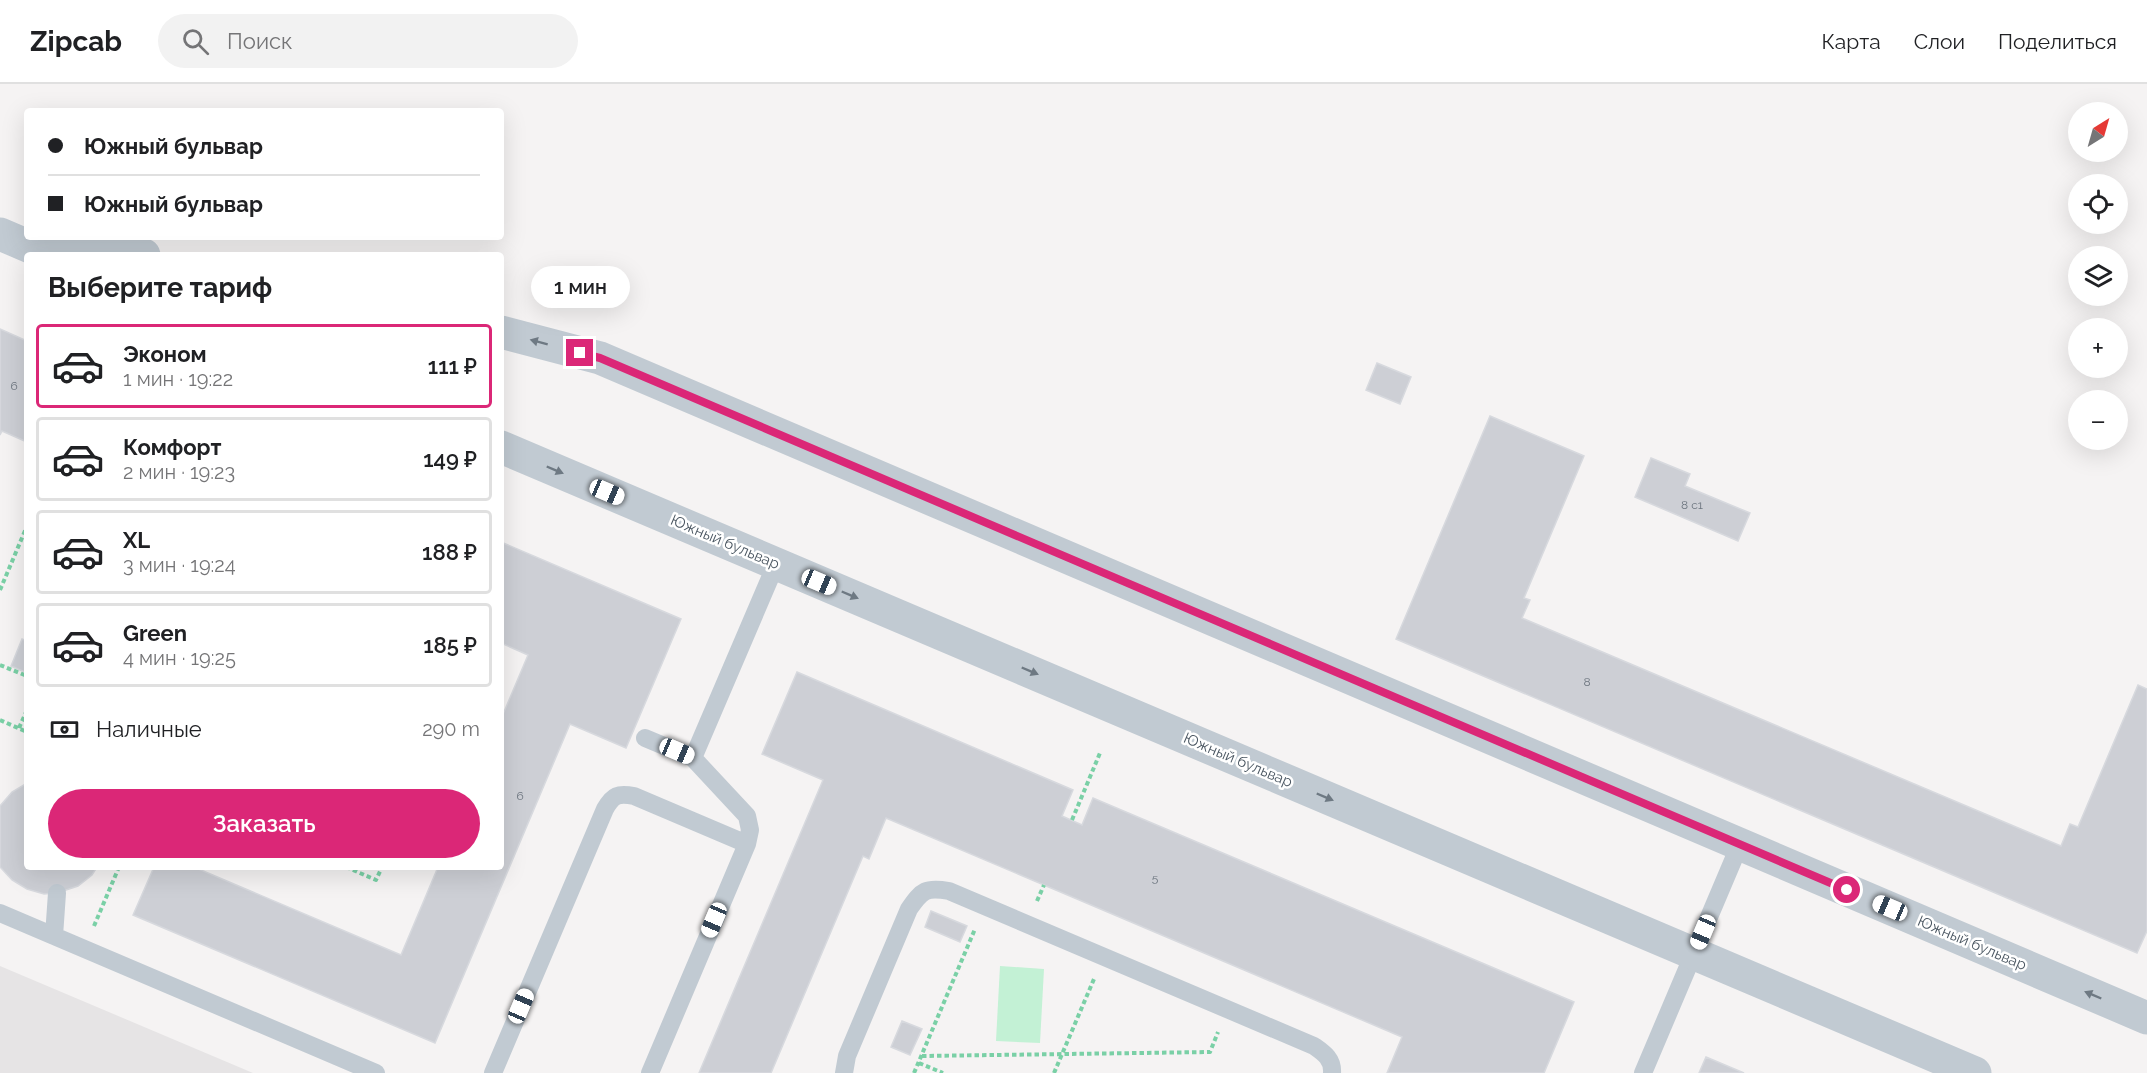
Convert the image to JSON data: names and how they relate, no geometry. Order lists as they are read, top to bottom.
{
  "streets": {
    "street": ["Южный бульвар"]
  },
  "house_numbers": [
    "6",
    "8 с1",
    "8",
    "6",
    "5"
  ],
  "north": "top right",
  "page": {
    "header": "Zipcab",
    "search": "Поиск",
    "nav": ["Карта", "Слои", "Поделиться"],
    "map_buttons": ["+", "−"],
    "banner": ["Южный бульвар", "Южный бульвар"],
    "heading": "Выберите тариф",
    "bubble": "1 мин",
    "list": [
      {
        "name": "Эконом",
        "note": "1 мин · 19:22",
        "value": "111 ₽"
      },
      {
        "name": "Комфорт",
        "note": "2 мин · 19:23",
        "value": "149 ₽"
      },
      {
        "name": "XL",
        "note": "3 мин · 19:24",
        "value": "188 ₽"
      },
      {
        "name": "Green",
        "note": "4 мин · 19:25",
        "value": "185 ₽"
      }
    ],
    "pay": ["Наличные", "290 m"],
    "buttons": "Заказать"
  }
}
